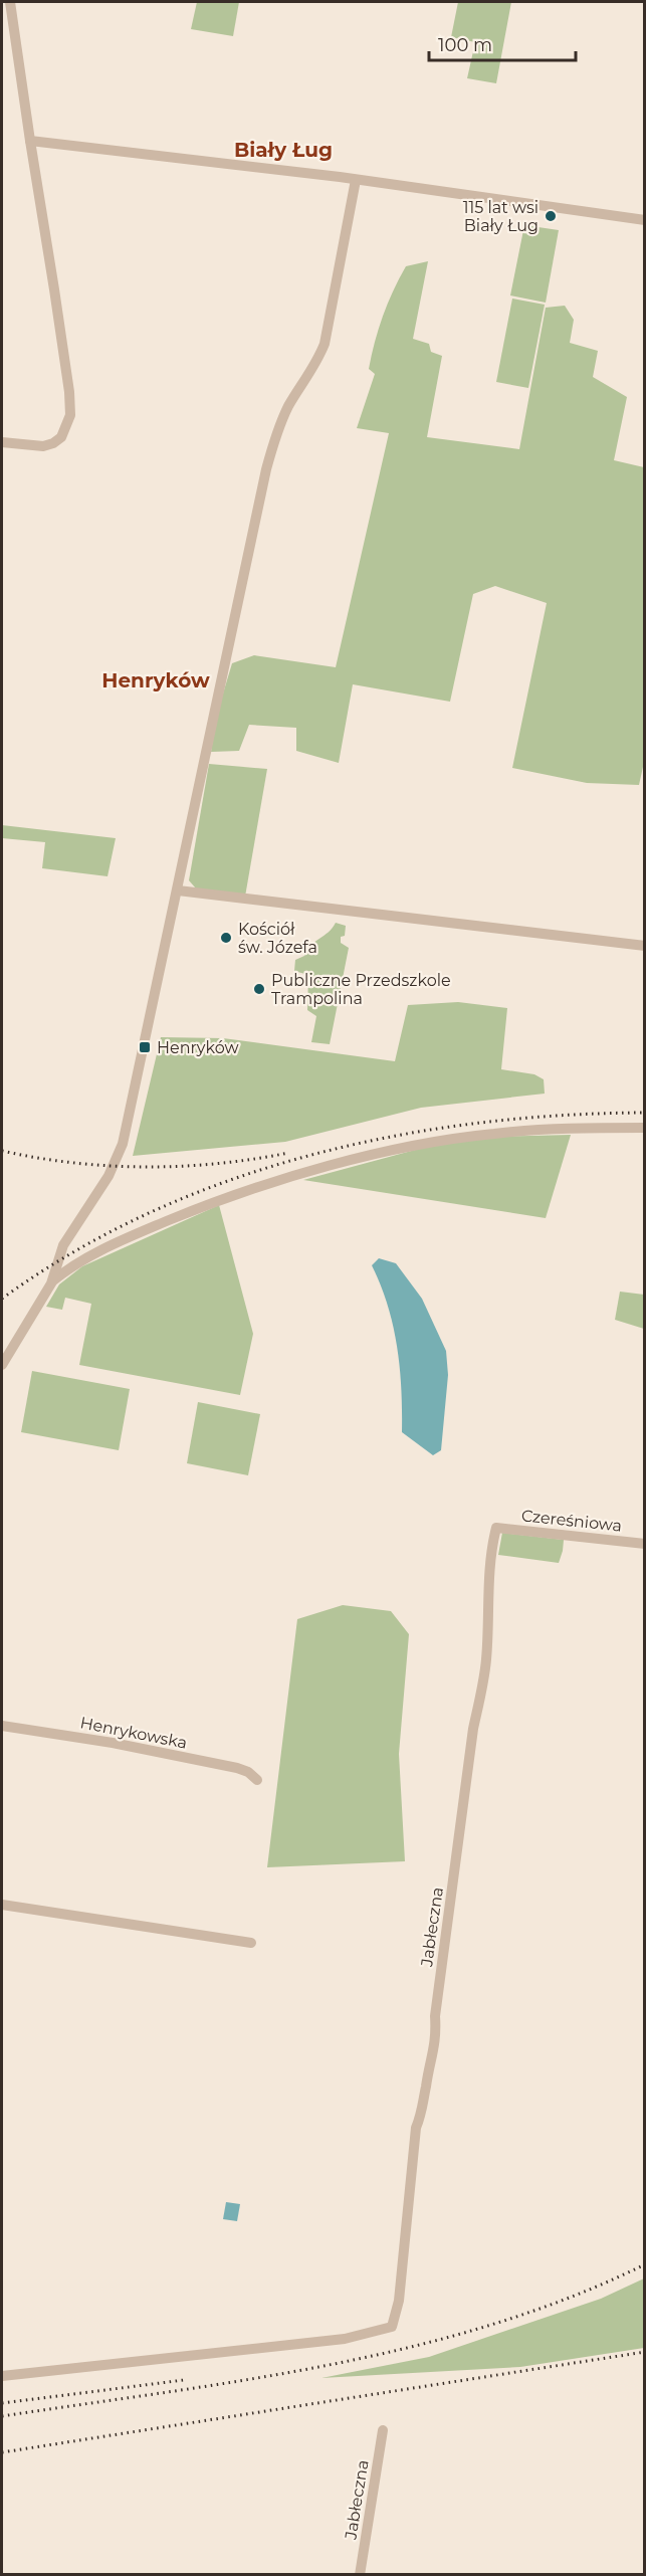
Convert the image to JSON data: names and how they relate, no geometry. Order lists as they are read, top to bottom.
{
  "streets": {
    "street": ["Czereśniowa", "Henrykowska", "Jabłeczna"]
  },
  "crossings": [
    ["Czereśniowa", "Jabłeczna"]
  ],
  "districts": ["Biały Ług", "Henryków"],
  "places": {
    "other": ["115 lat wsi Biały Ług", "Kościół św. Józefa", "Publiczne Przedszkole Trampolina"],
    "transit": ["Henryków"]
  },
  "scale_bar": "100 m"
}
